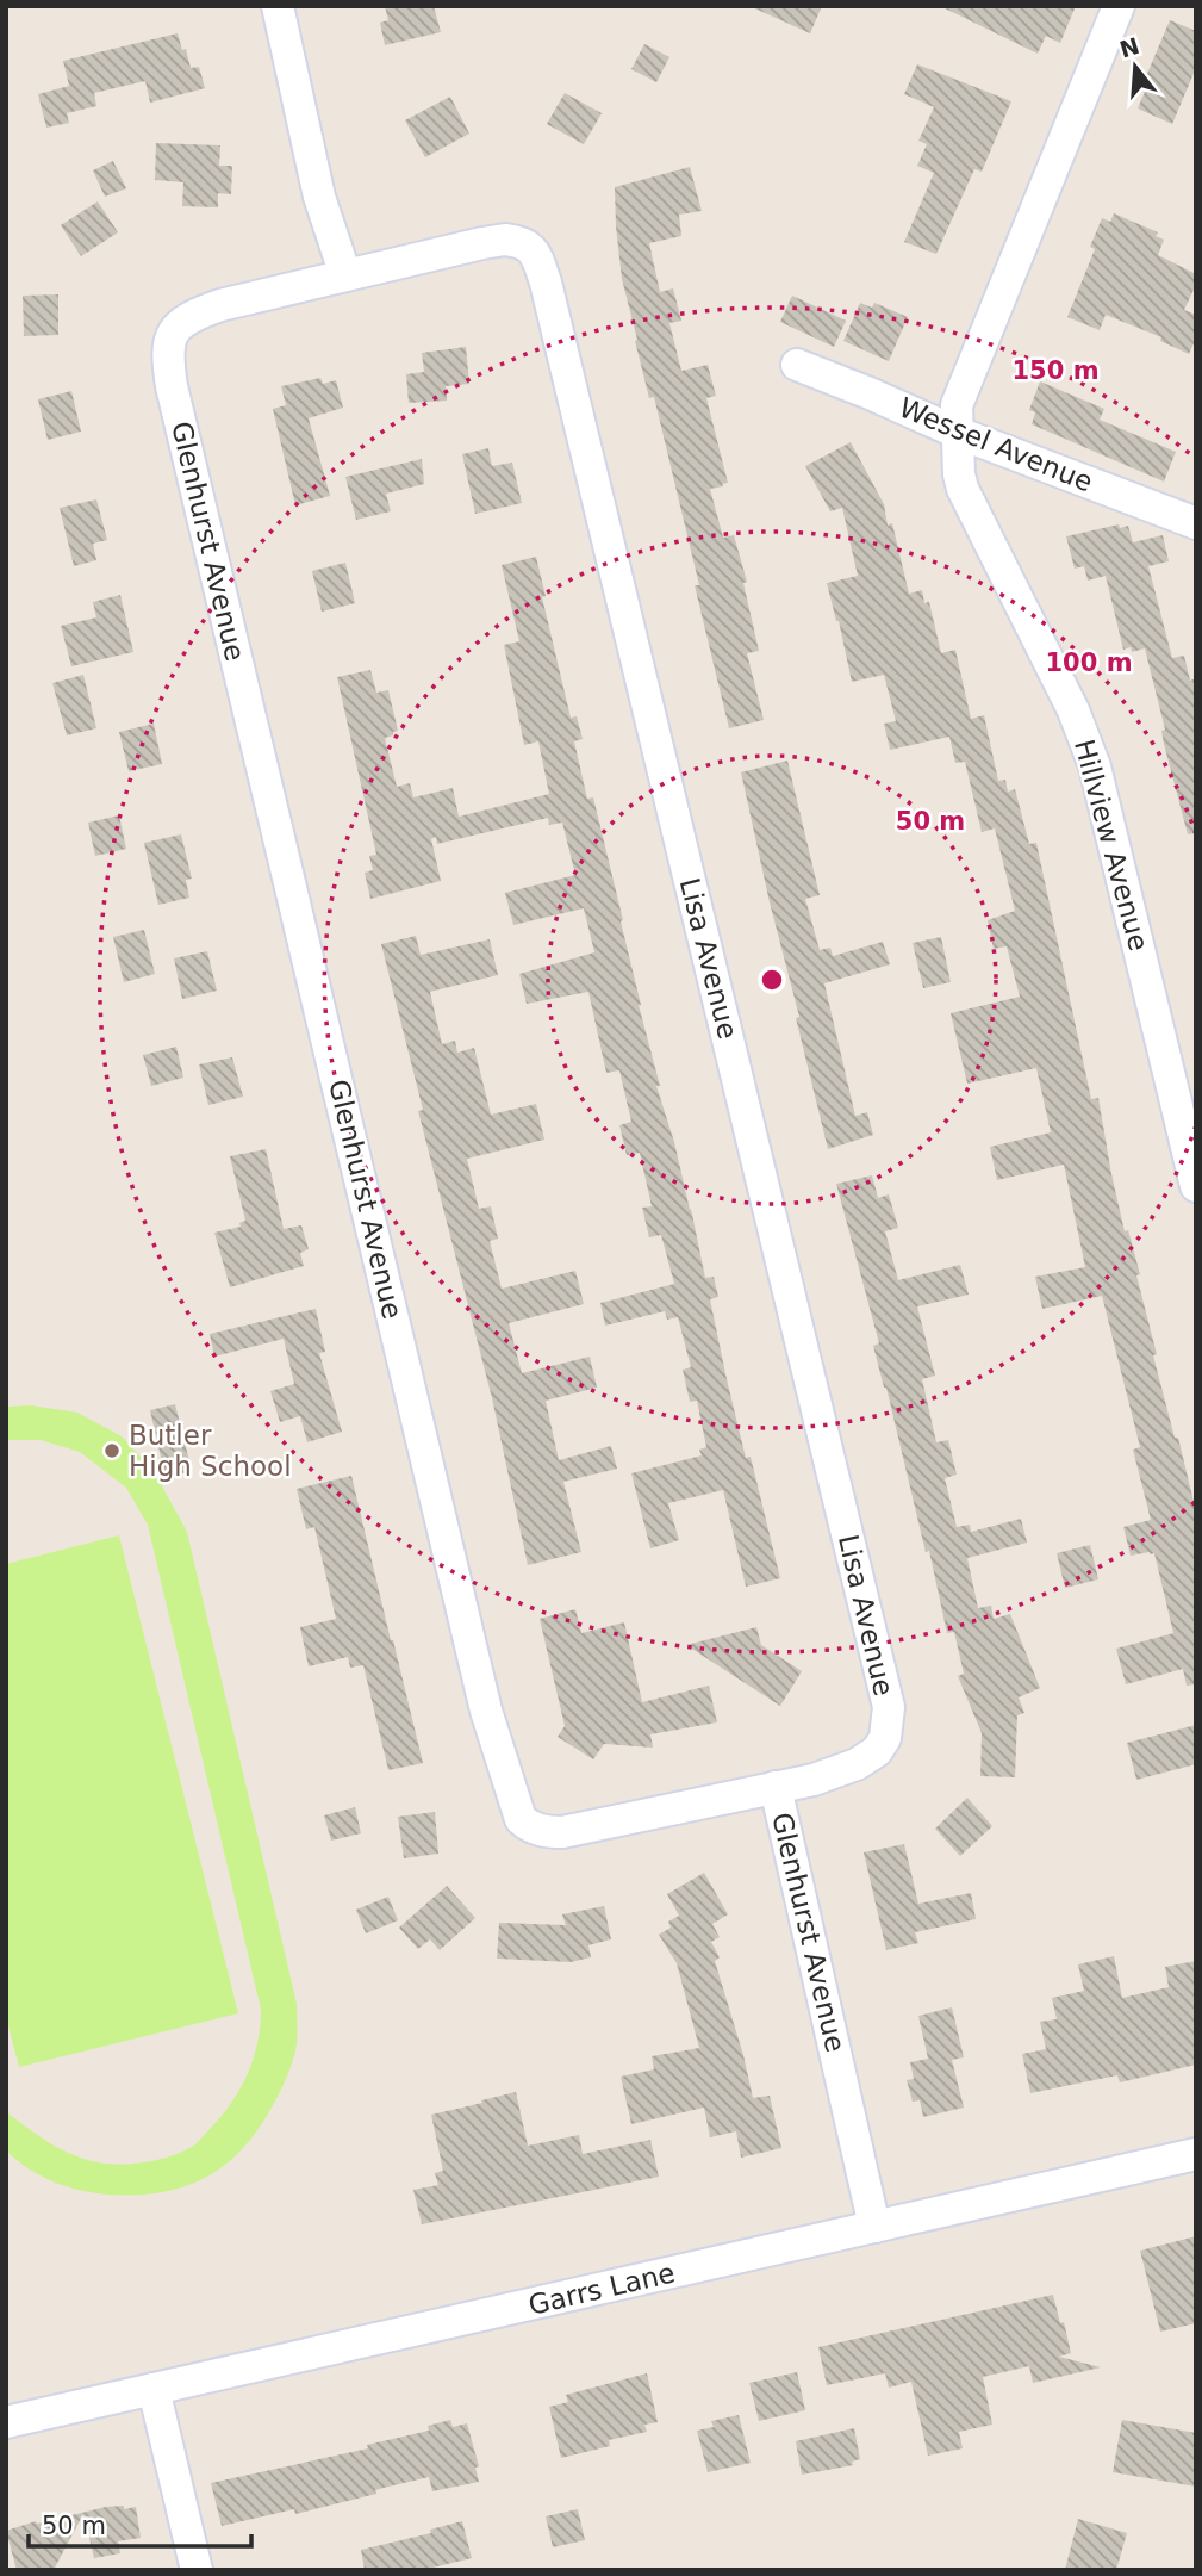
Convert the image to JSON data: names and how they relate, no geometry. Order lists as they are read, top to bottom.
{
  "streets": {
    "street": [
      "Wessel Avenue",
      "Glenhurst Avenue",
      "Hillview Avenue",
      "Lisa Avenue",
      "Garrs Lane"
    ]
  },
  "crossings": [
    ["Wessel Avenue", "Hillview Avenue"],
    ["Glenhurst Avenue", "Lisa Avenue"],
    ["Glenhurst Avenue", "Garrs Lane"]
  ],
  "places": ["Butler High School"],
  "scale_bar": "50 m",
  "north": "top",
  "rings": ["150 m", "100 m", "50 m"]
}
